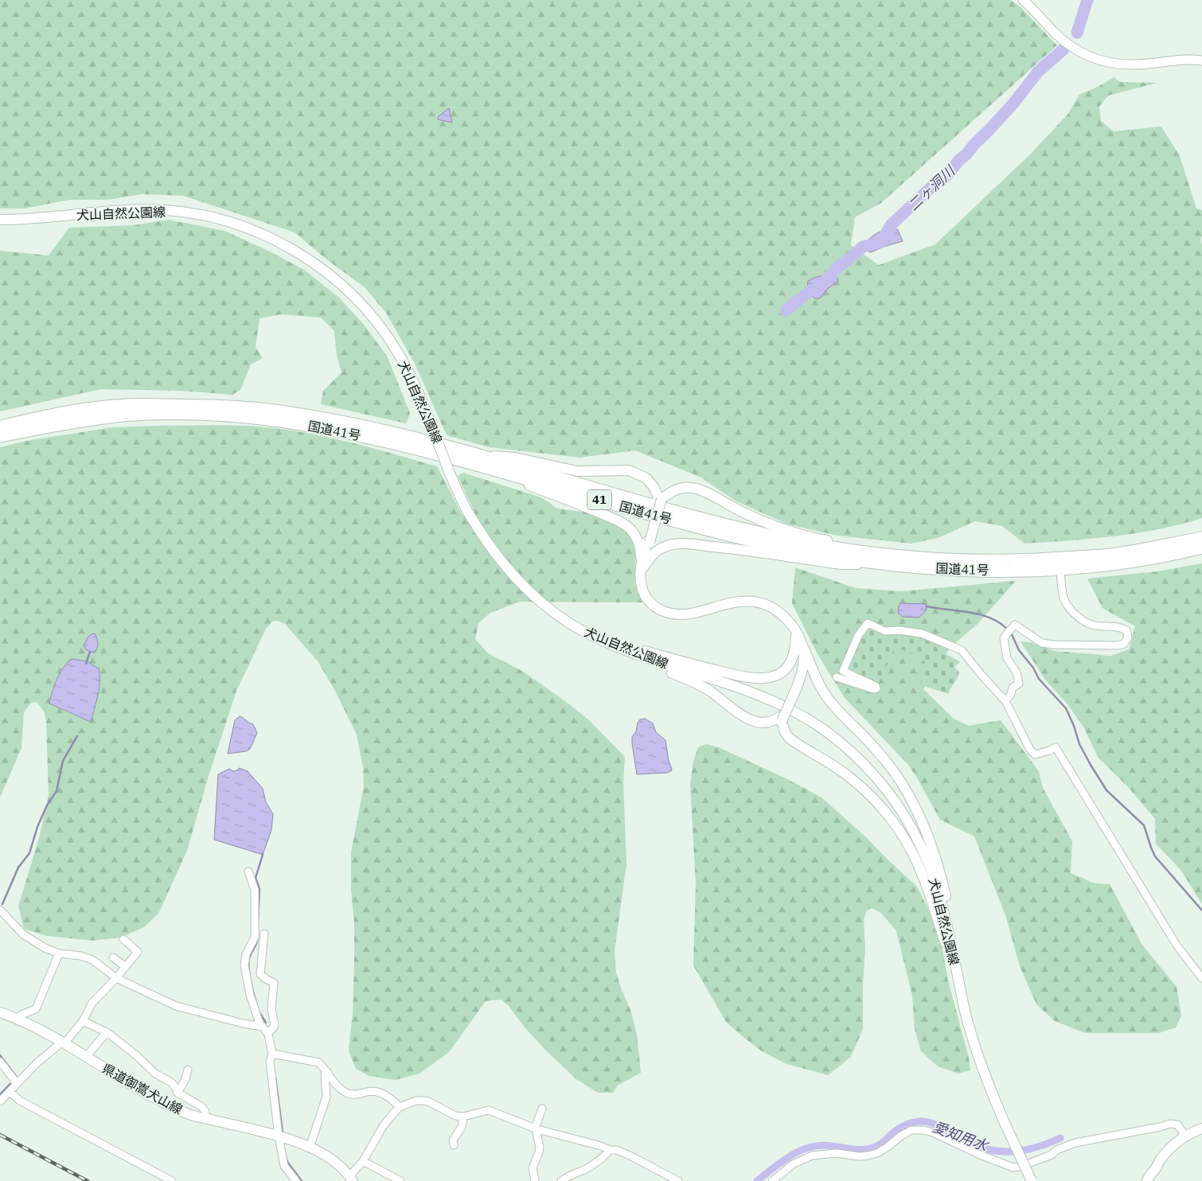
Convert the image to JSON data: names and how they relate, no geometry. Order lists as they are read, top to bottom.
{
  "streets": {
    "highway": ["国道41号", "41"],
    "main road": ["犬山自然公園線", "県道御嵩犬山線"]
  },
  "water": ["二ヶ洞川", "愛知用水"]
}
